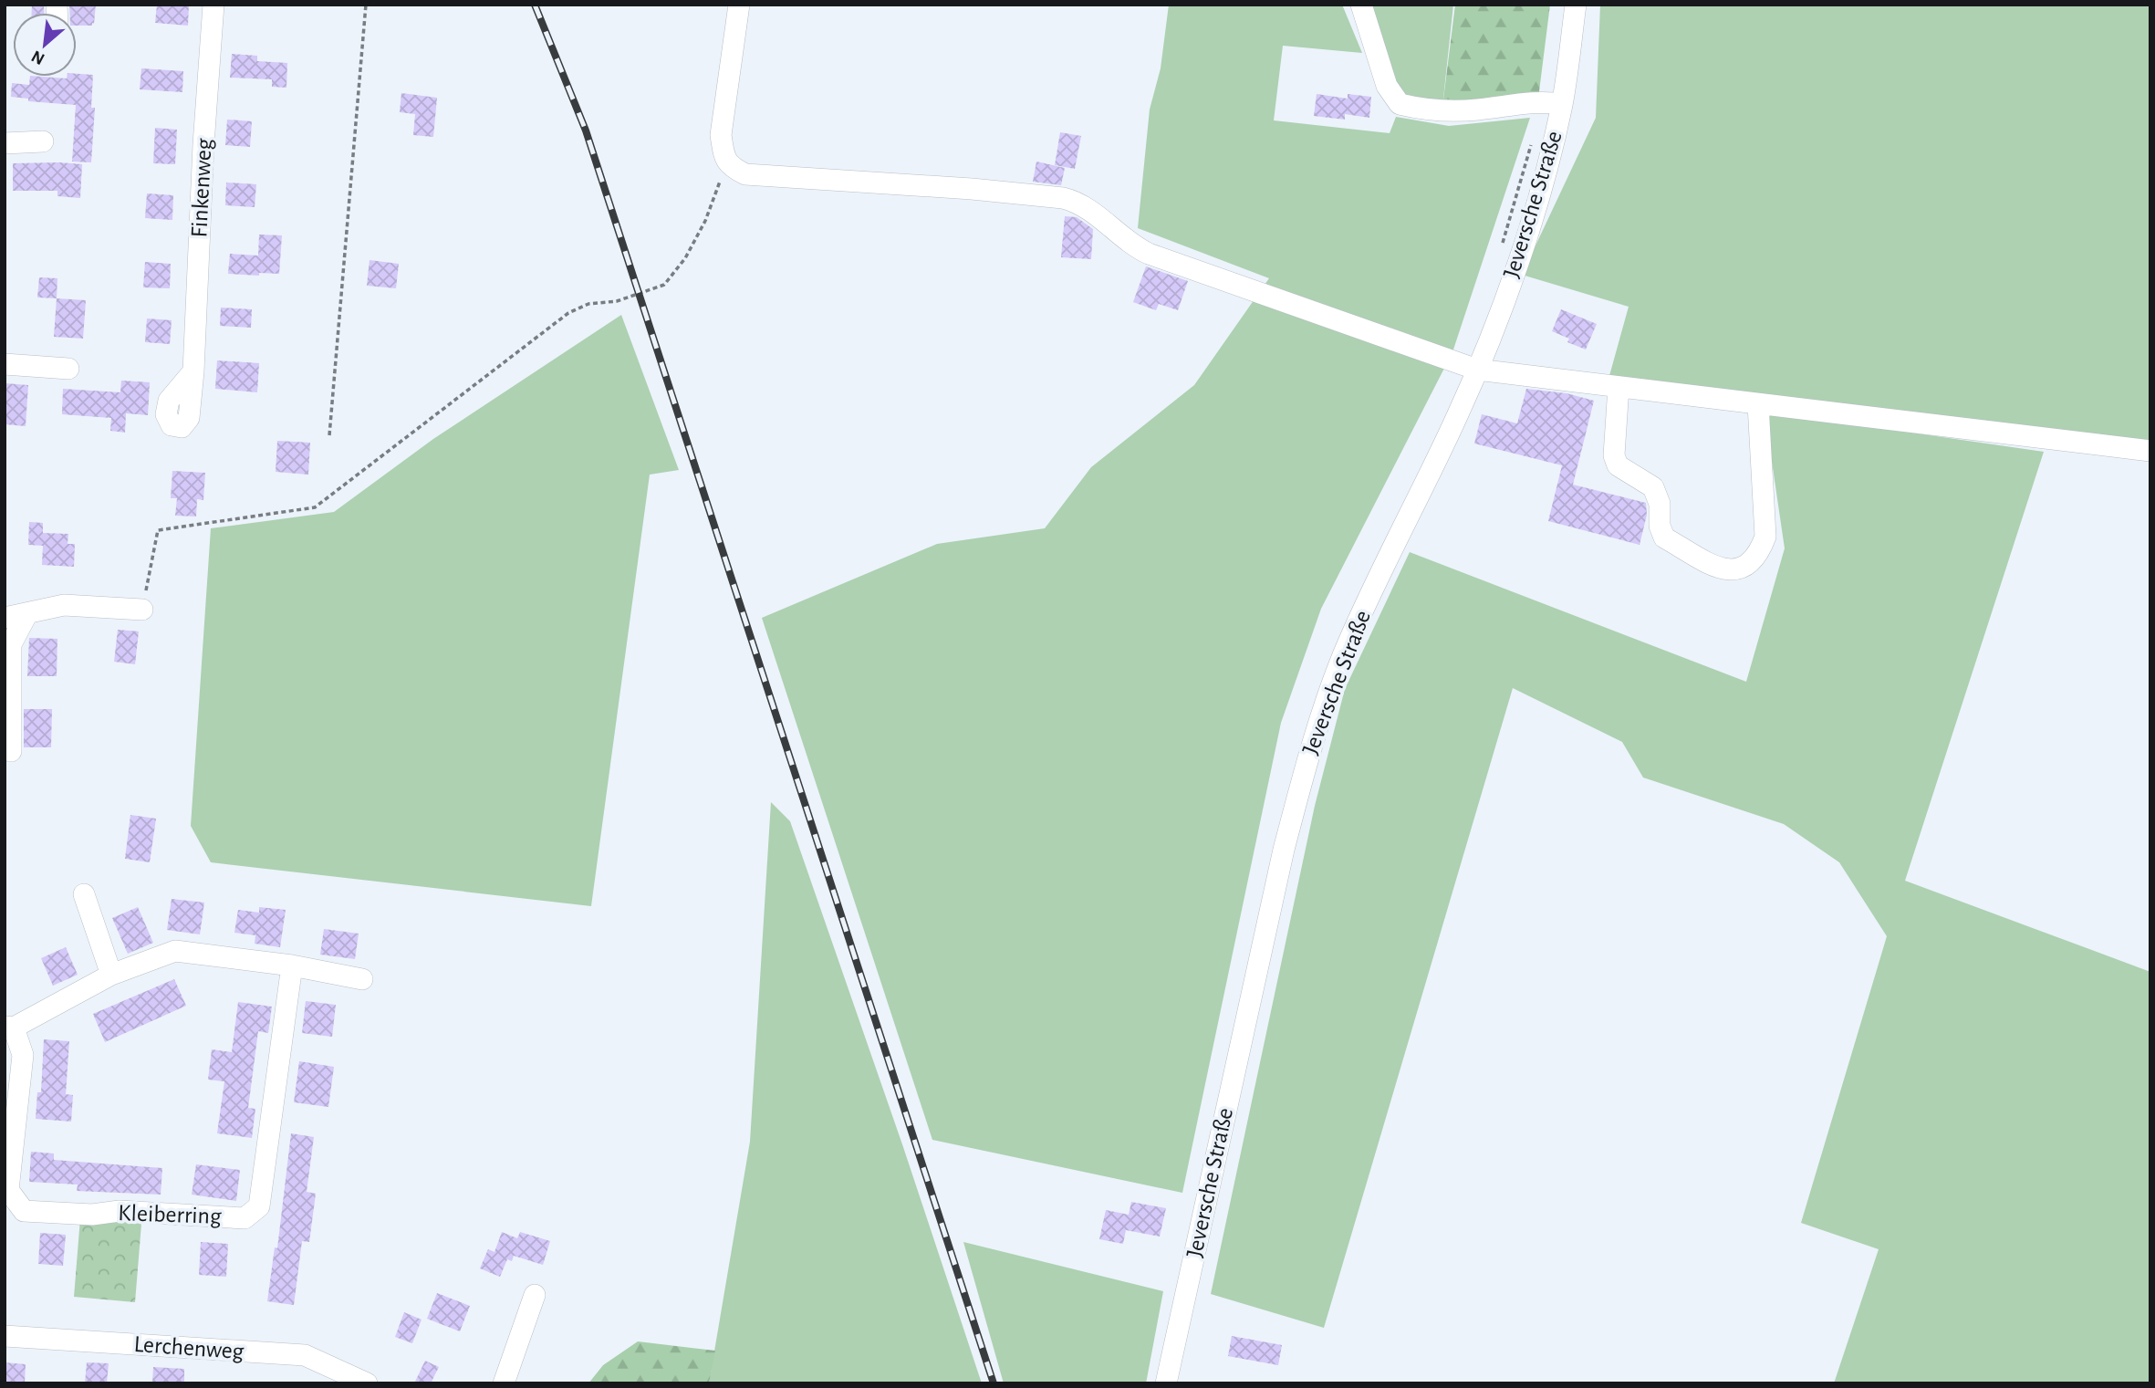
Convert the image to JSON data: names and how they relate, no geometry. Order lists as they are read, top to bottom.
{
  "streets": {
    "street": [
      "Finkenweg",
      "Jeversche Straße",
      "Kleiberring",
      "Lerchenweg"
    ]
  },
  "north": "bottom left"
}
